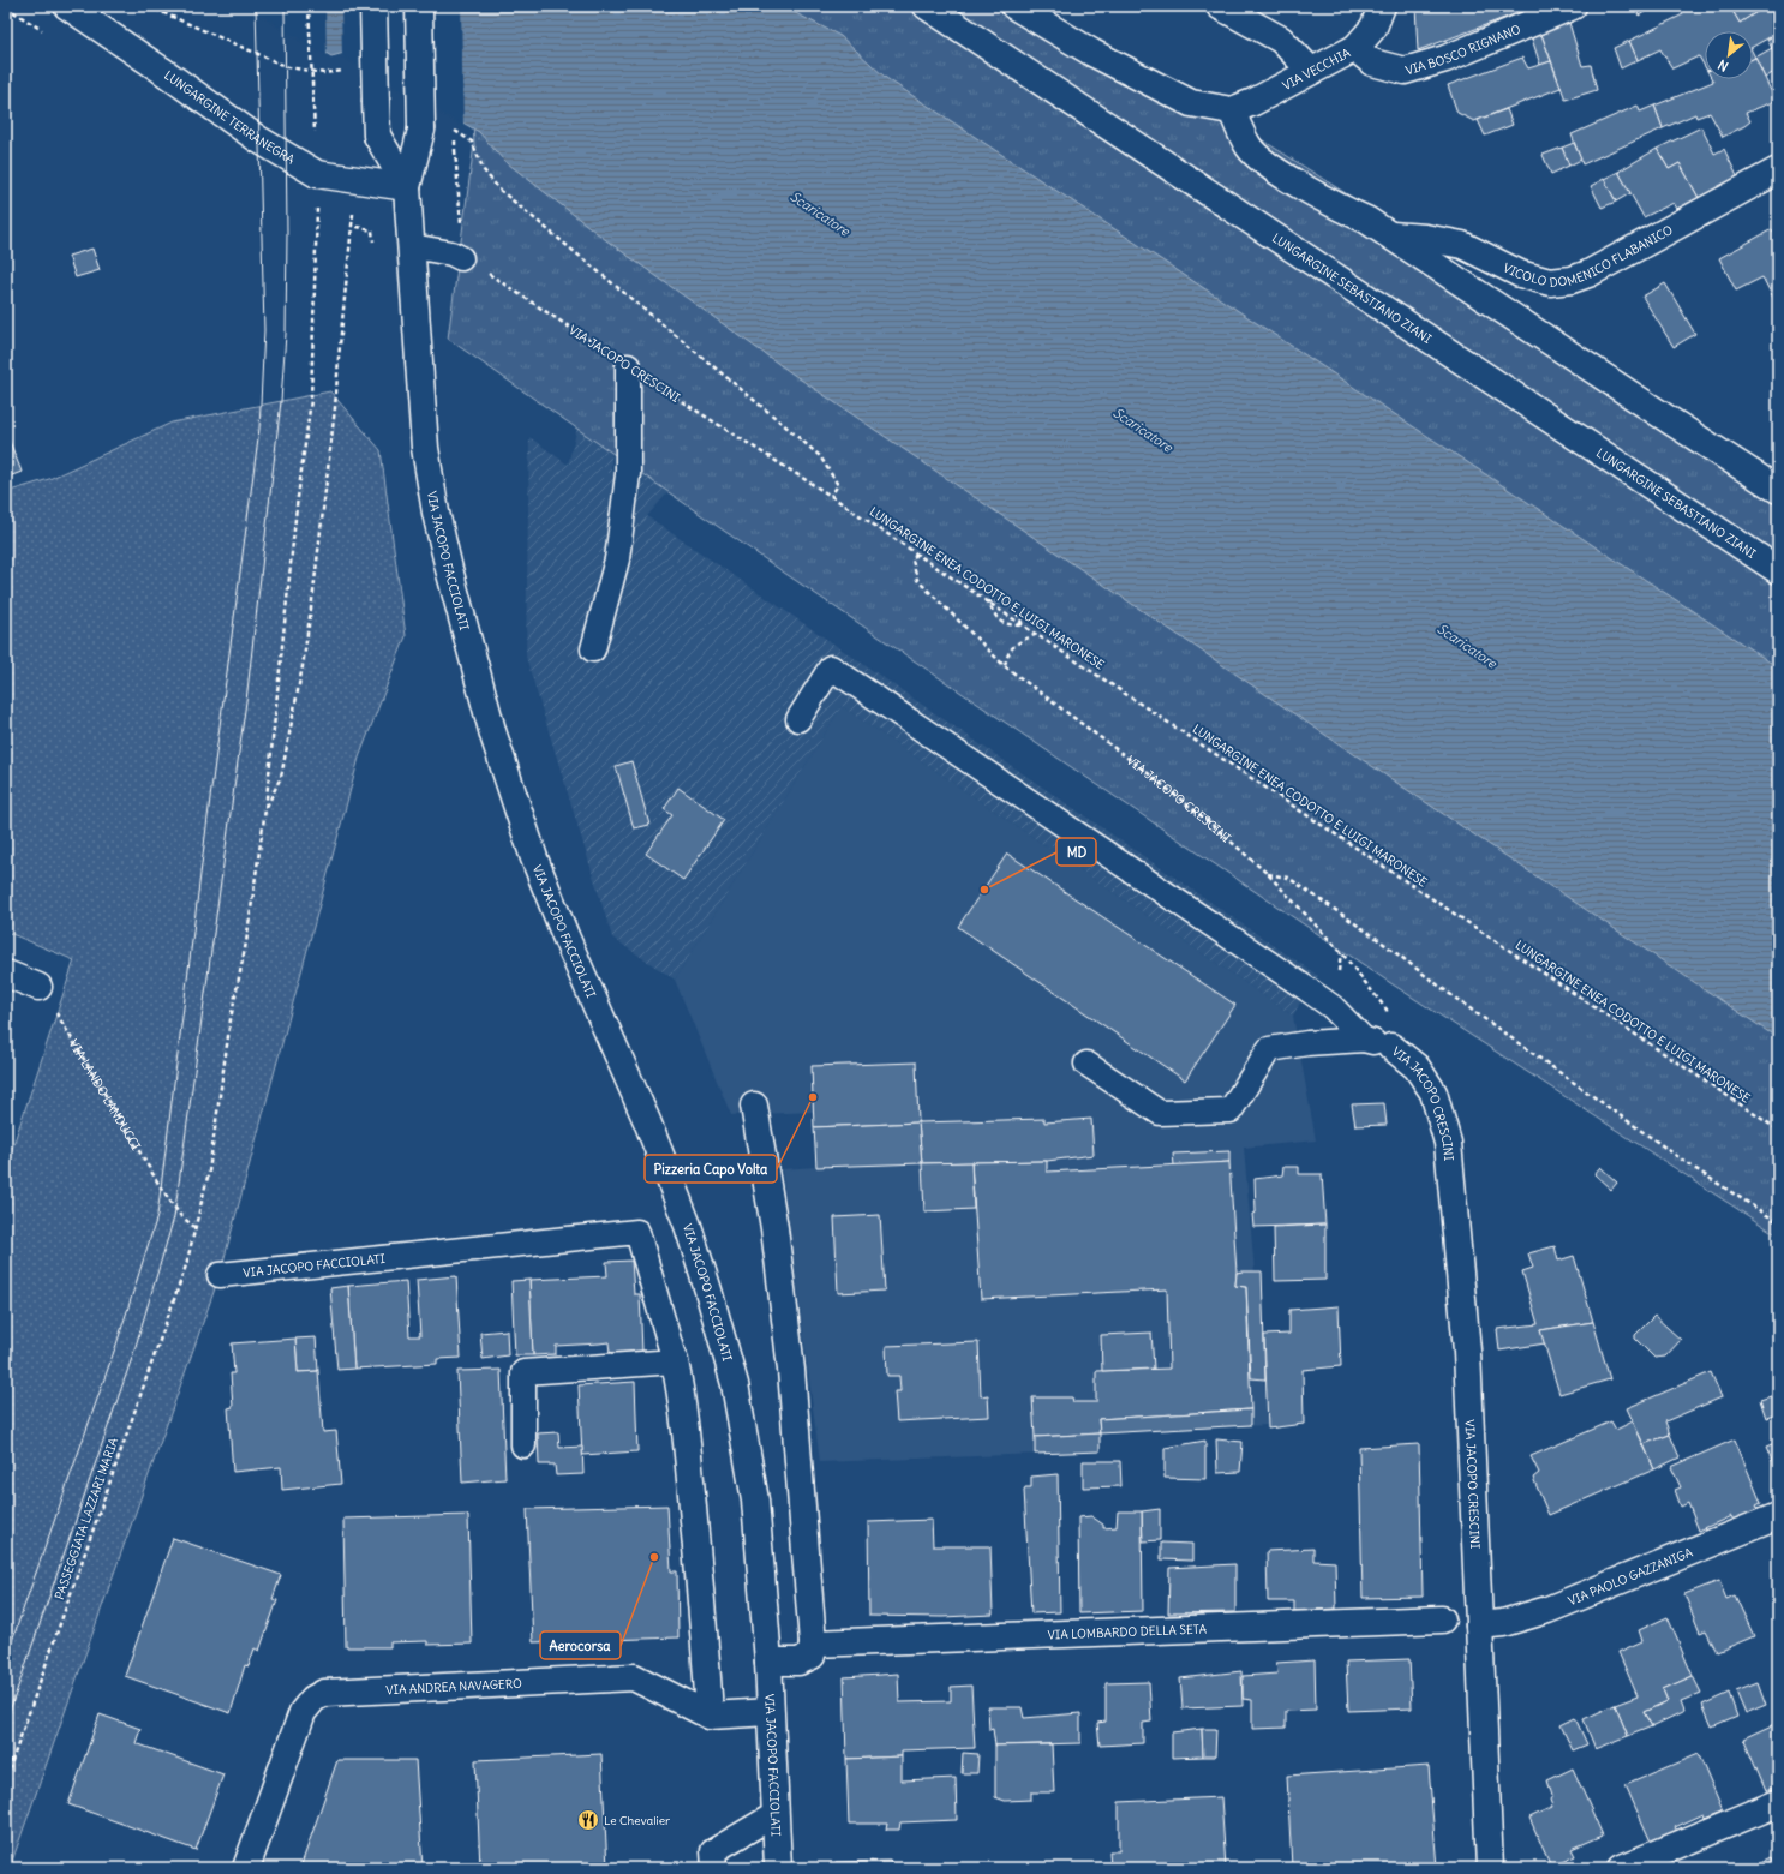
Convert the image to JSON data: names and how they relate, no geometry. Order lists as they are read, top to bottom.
{
  "streets": {
    "street": [
      "VIA BOSCO RIGNANO",
      "VIA VECCHIA",
      "LUNGARGINE TERRANEGRA",
      "VICOLO DOMENICO FLABANICO",
      "LUNGARGINE SEBASTIANO ZIANI",
      "VIA JACOPO CRESCINI",
      "VIA JACOPO FACCIOLATI",
      "VIA PAOLO GAZZANIGA",
      "VIA LOMBARDO DELLA SETA",
      "VIA ANDREA NAVAGERO"
    ],
    "path": ["LUNGARGINE ENEA CODOTTO E LUIGI MARONESE", "VIA LANDO LANDUCCI", "PASSEGGIATA LAZZARI MARIA"]
  },
  "crossings": [
    ["VIA BOSCO RIGNANO", "VIA VECCHIA"],
    ["LUNGARGINE TERRANEGRA", "VIA JACOPO FACCIOLATI"],
    ["VIA JACOPO CRESCINI", "LUNGARGINE ENEA CODOTTO E LUIGI MARONESE"],
    ["VIA JACOPO CRESCINI", "VIA PAOLO GAZZANIGA"],
    ["VIA JACOPO FACCIOLATI", "VIA ANDREA NAVAGERO"],
    ["VIA LANDO LANDUCCI", "PASSEGGIATA LAZZARI MARIA"]
  ],
  "water": ["Scaricatore"],
  "places": {
    "other": ["MD", "Pizzeria Capo Volta", "Aerocorsa"],
    "restaurant": ["Le Chevalier"]
  },
  "north": "bottom left"
}
